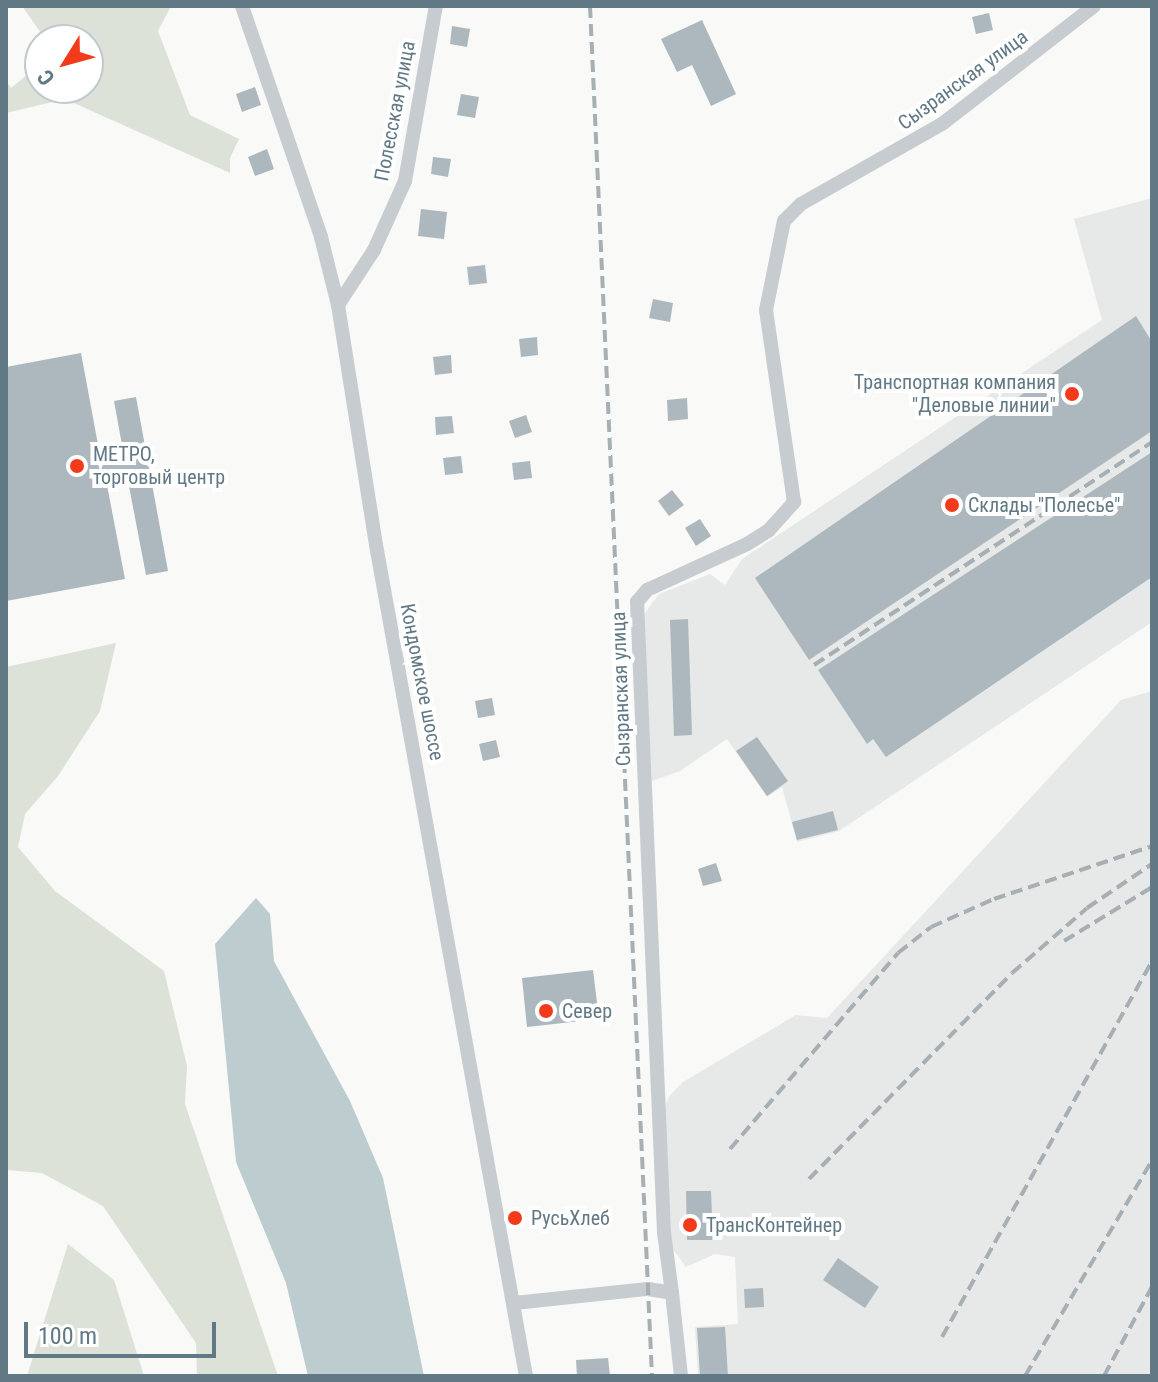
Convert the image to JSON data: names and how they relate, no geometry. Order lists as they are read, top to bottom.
{
  "streets": {
    "street": ["Сызранская улица", "Полесская улица", "Кондомское шоссе"]
  },
  "crossings": [
    ["Полесская улица", "Кондомское шоссе"]
  ],
  "places": [
    "Транспортная компания \"Деловые линии\"",
    "МЕТРО, торговый центр",
    "Склады \"Полесье\"",
    "Север",
    "РусьХлеб",
    "ТрансКонтейнер"
  ],
  "scale_bar": "100 m",
  "north": "bottom left"
}
